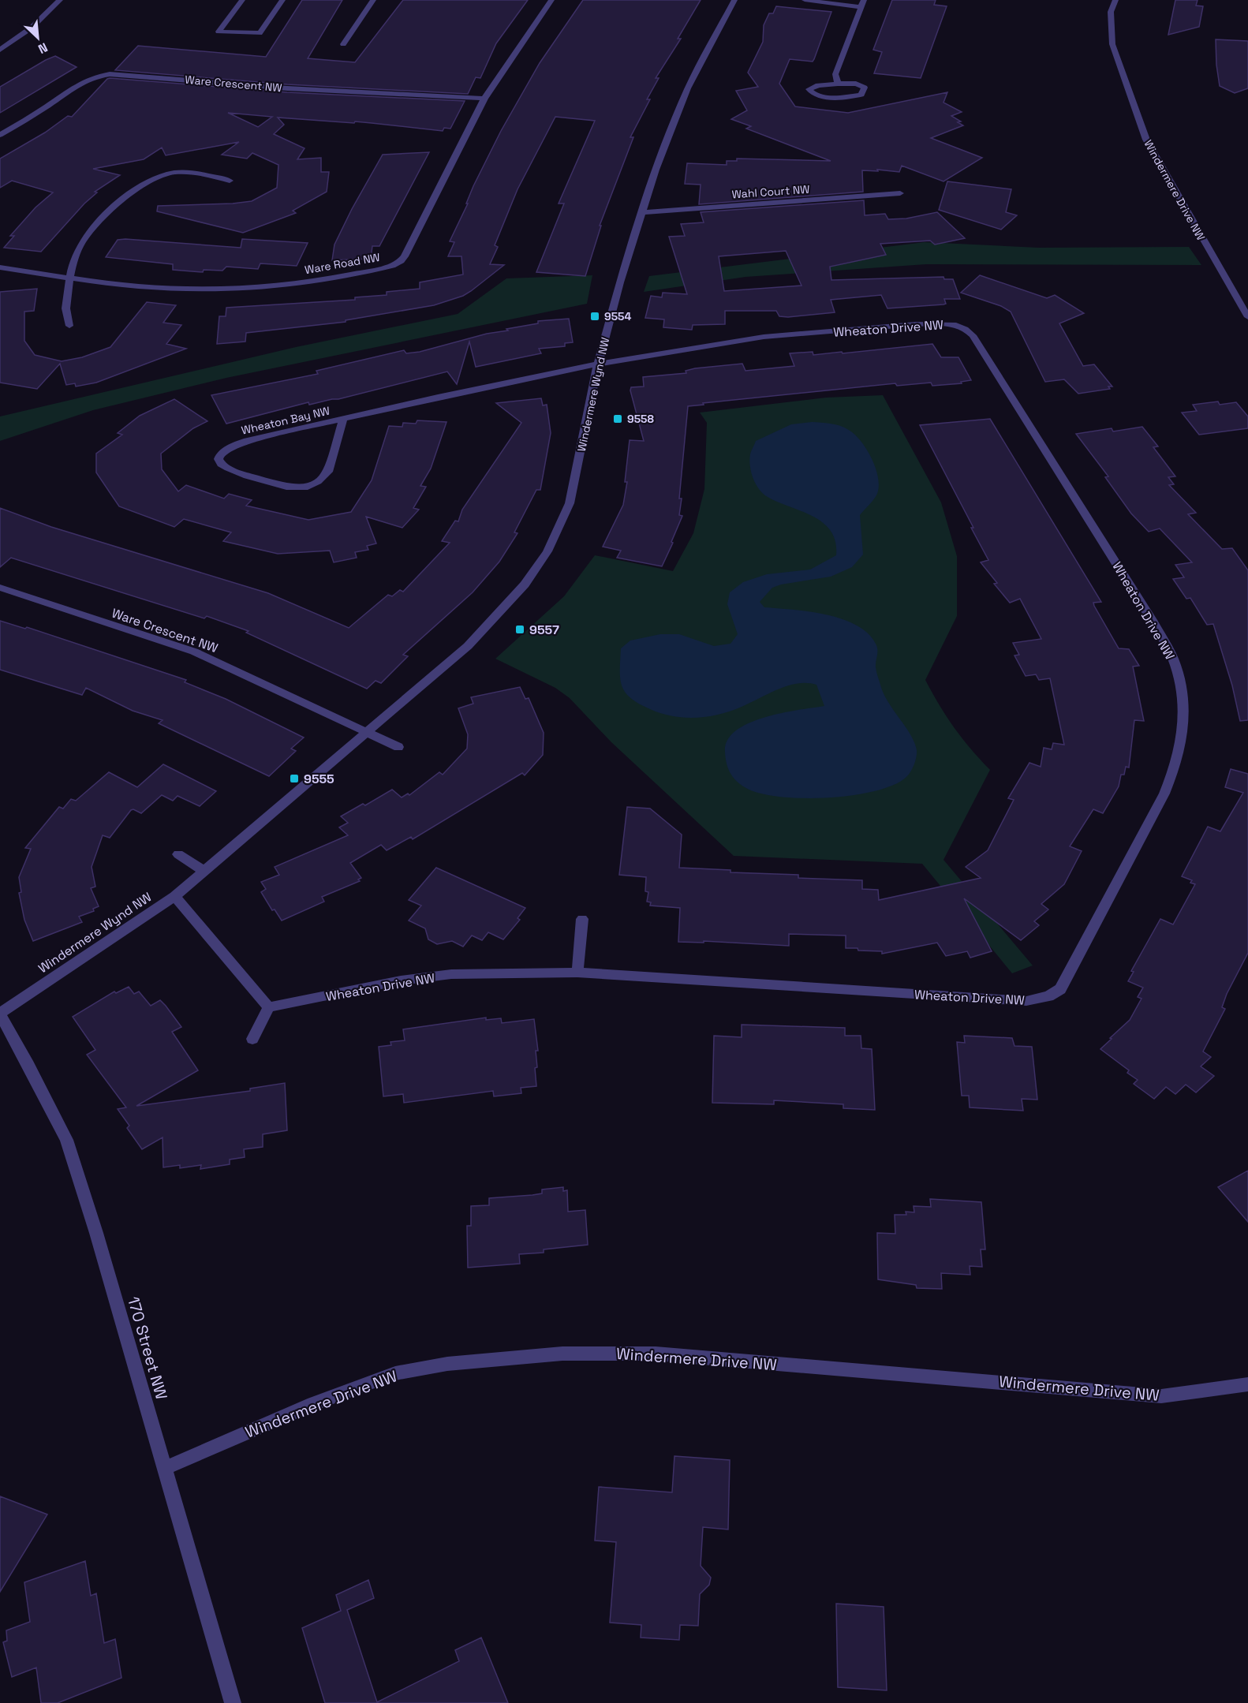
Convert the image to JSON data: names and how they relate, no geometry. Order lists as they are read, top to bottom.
{
  "streets": {
    "street": [
      "Ware Crescent NW",
      "Windermere Drive NW",
      "Wahl Court NW",
      "Ware Road NW",
      "Wheaton Drive NW",
      "Windermere Wynd NW",
      "Wheaton Bay NW",
      "170 Street NW"
    ]
  },
  "crossings": [
    ["Ware Crescent NW", "Ware Road NW"],
    ["Ware Crescent NW", "Windermere Wynd NW"],
    ["Windermere Drive NW", "170 Street NW"],
    ["Wahl Court NW", "Windermere Wynd NW"],
    ["Wheaton Drive NW", "Windermere Wynd NW"],
    ["Wheaton Drive NW", "Wheaton Bay NW"],
    ["Windermere Wynd NW", "Wheaton Bay NW"],
    ["Windermere Wynd NW", "170 Street NW"]
  ],
  "places": {
    "transit": [
      "9554",
      "9558",
      "9557",
      "9555"
    ]
  },
  "north": "bottom right"
}
